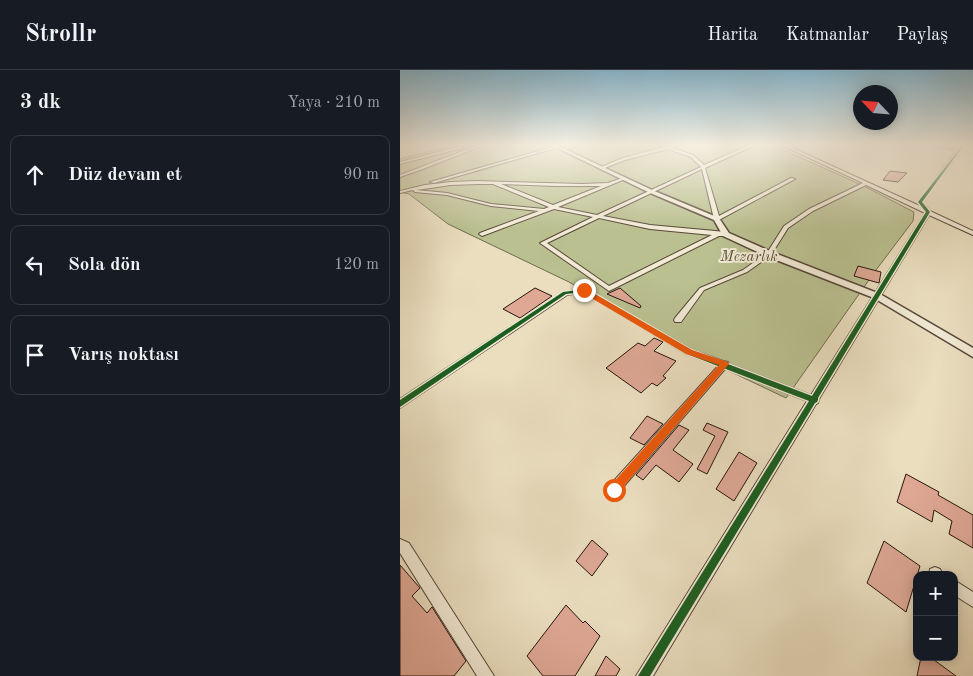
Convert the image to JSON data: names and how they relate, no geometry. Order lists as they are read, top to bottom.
{
  "parks": ["Mezarlık"],
  "north": "top left",
  "page": {
    "header": "Strollr",
    "nav": ["Harita", "Katmanlar", "Paylaş"],
    "heading": ["3 dk", "Yaya · 210 m"],
    "list": [
      ["Düz devam et", "90 m"],
      ["Sola dön", "120 m"],
      "Varış noktası"
    ],
    "map_buttons": ["+", "−"]
  }
}
